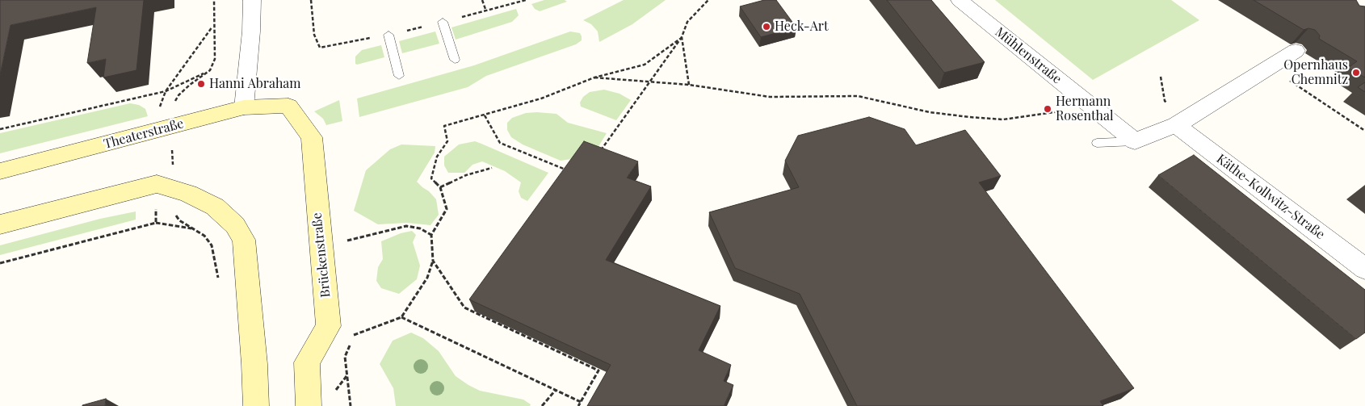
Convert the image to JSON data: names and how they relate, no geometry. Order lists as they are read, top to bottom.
{
  "streets": {
    "main road": ["Theaterstraße", "Brückenstraße"],
    "street": ["Mühlenstraße", "Käthe-Kollwitz-Straße"]
  },
  "crossings": [
    ["Theaterstraße", "Brückenstraße"]
  ],
  "places": [
    "Heck-Art",
    "Opernhaus Chemnitz",
    "Hanni Abraham",
    "Hermann Rosenthal"
  ]
}
